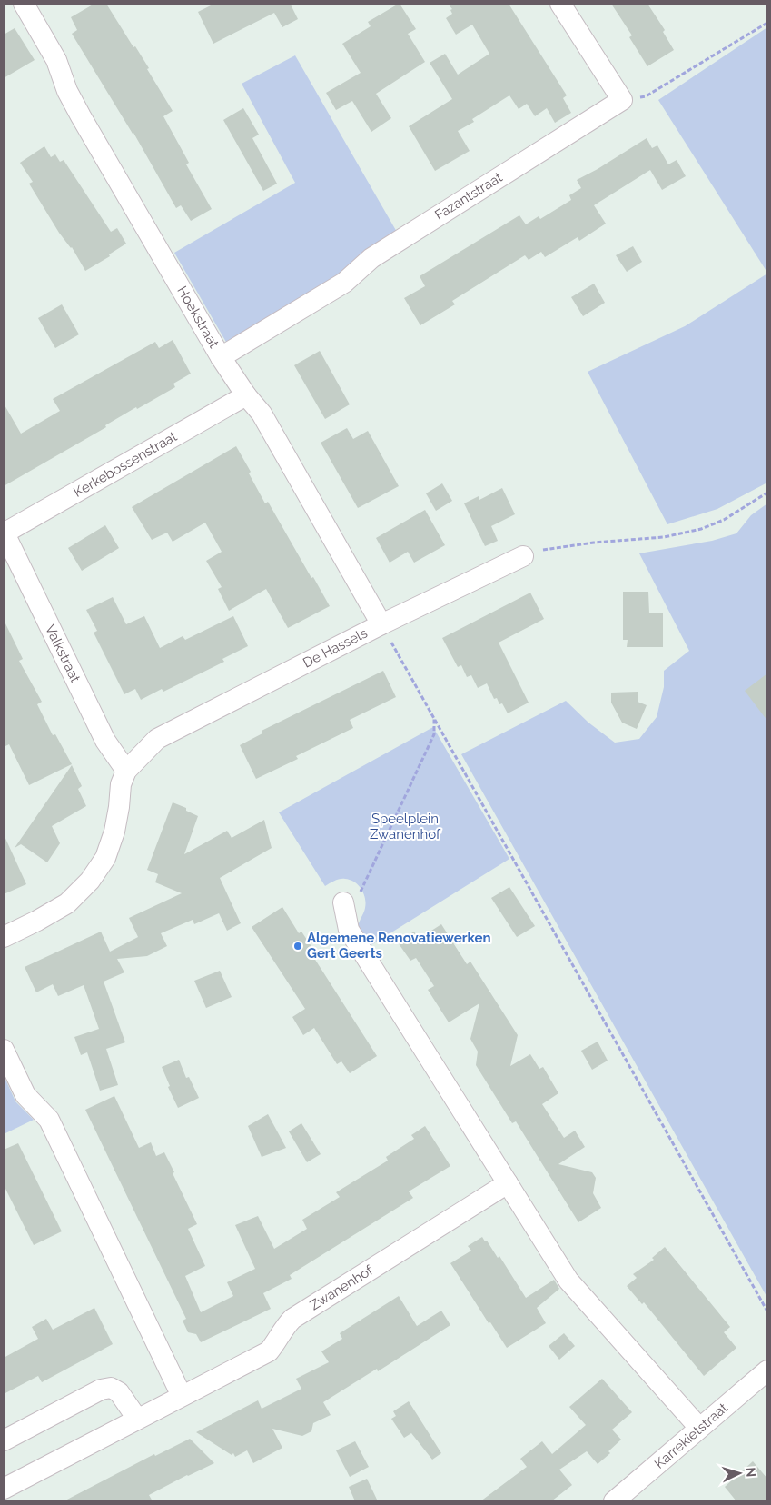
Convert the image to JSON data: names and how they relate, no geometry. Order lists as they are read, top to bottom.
{
  "streets": {
    "street": [
      "Fazantstraat",
      "Hoekstraat",
      "Kerkebossenstraat",
      "De Hassels",
      "Valkstraat",
      "Zwanenhof",
      "Karrekietstraat"
    ]
  },
  "crossings": [
    ["Fazantstraat", "Hoekstraat"],
    ["Hoekstraat", "Kerkebossenstraat"],
    ["Hoekstraat", "De Hassels"],
    ["Kerkebossenstraat", "Valkstraat"],
    ["De Hassels", "Valkstraat"]
  ],
  "parks": ["Speelplein Zwanenhof"],
  "places": ["Algemene Renovatiewerken Gert Geerts"],
  "north": "right"
}
